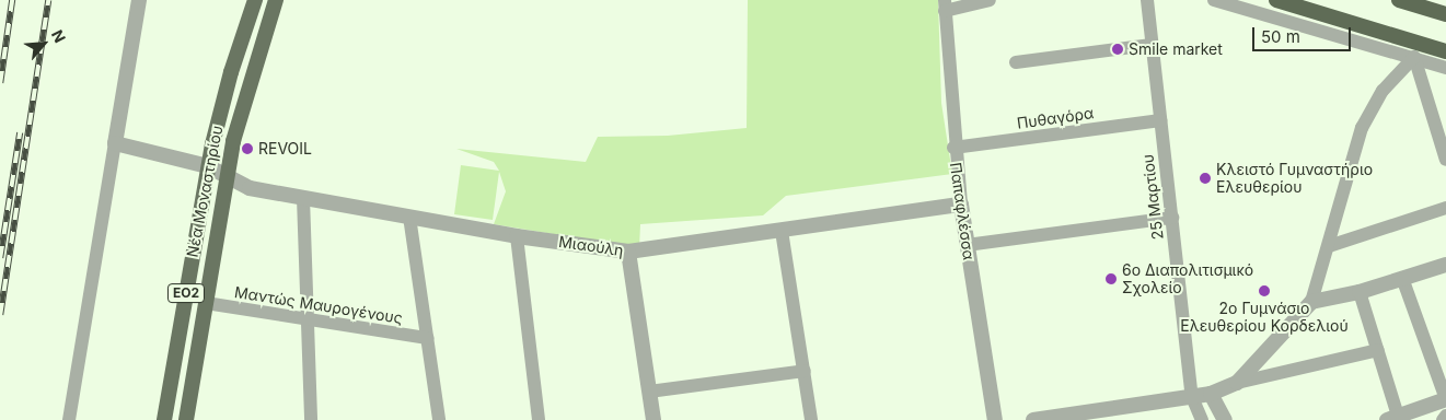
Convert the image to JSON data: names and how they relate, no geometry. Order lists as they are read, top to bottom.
{
  "streets": {
    "main road": ["Νέα Μοναστηρίου", "ΕΟ2"],
    "street": [
      "Πυθαγόρα",
      "25 Μαρτίου",
      "Παπαφλέσσα",
      "Μιαούλη",
      "Μαντώς Μαυρογένους"
    ]
  },
  "crossings": [
    ["Πυθαγόρα", "25 Μαρτίου"],
    ["Πυθαγόρα", "Παπαφλέσσα"],
    ["Νέα Μοναστηρίου", "Μιαούλη"],
    ["Νέα Μοναστηρίου", "Μαντώς Μαυρογένους"],
    ["Παπαφλέσσα", "Μιαούλη"]
  ],
  "places": [
    "Smile market",
    "REVOIL",
    "Κλειστό Γυμναστήριο Ελευθερίου",
    "6ο Διαπολιτισμικό Σχολείο",
    "2ο Γυμνάσιο Ελευθερίου Κορδελιού"
  ],
  "scale_bar": "50 m",
  "north": "top right"
}
